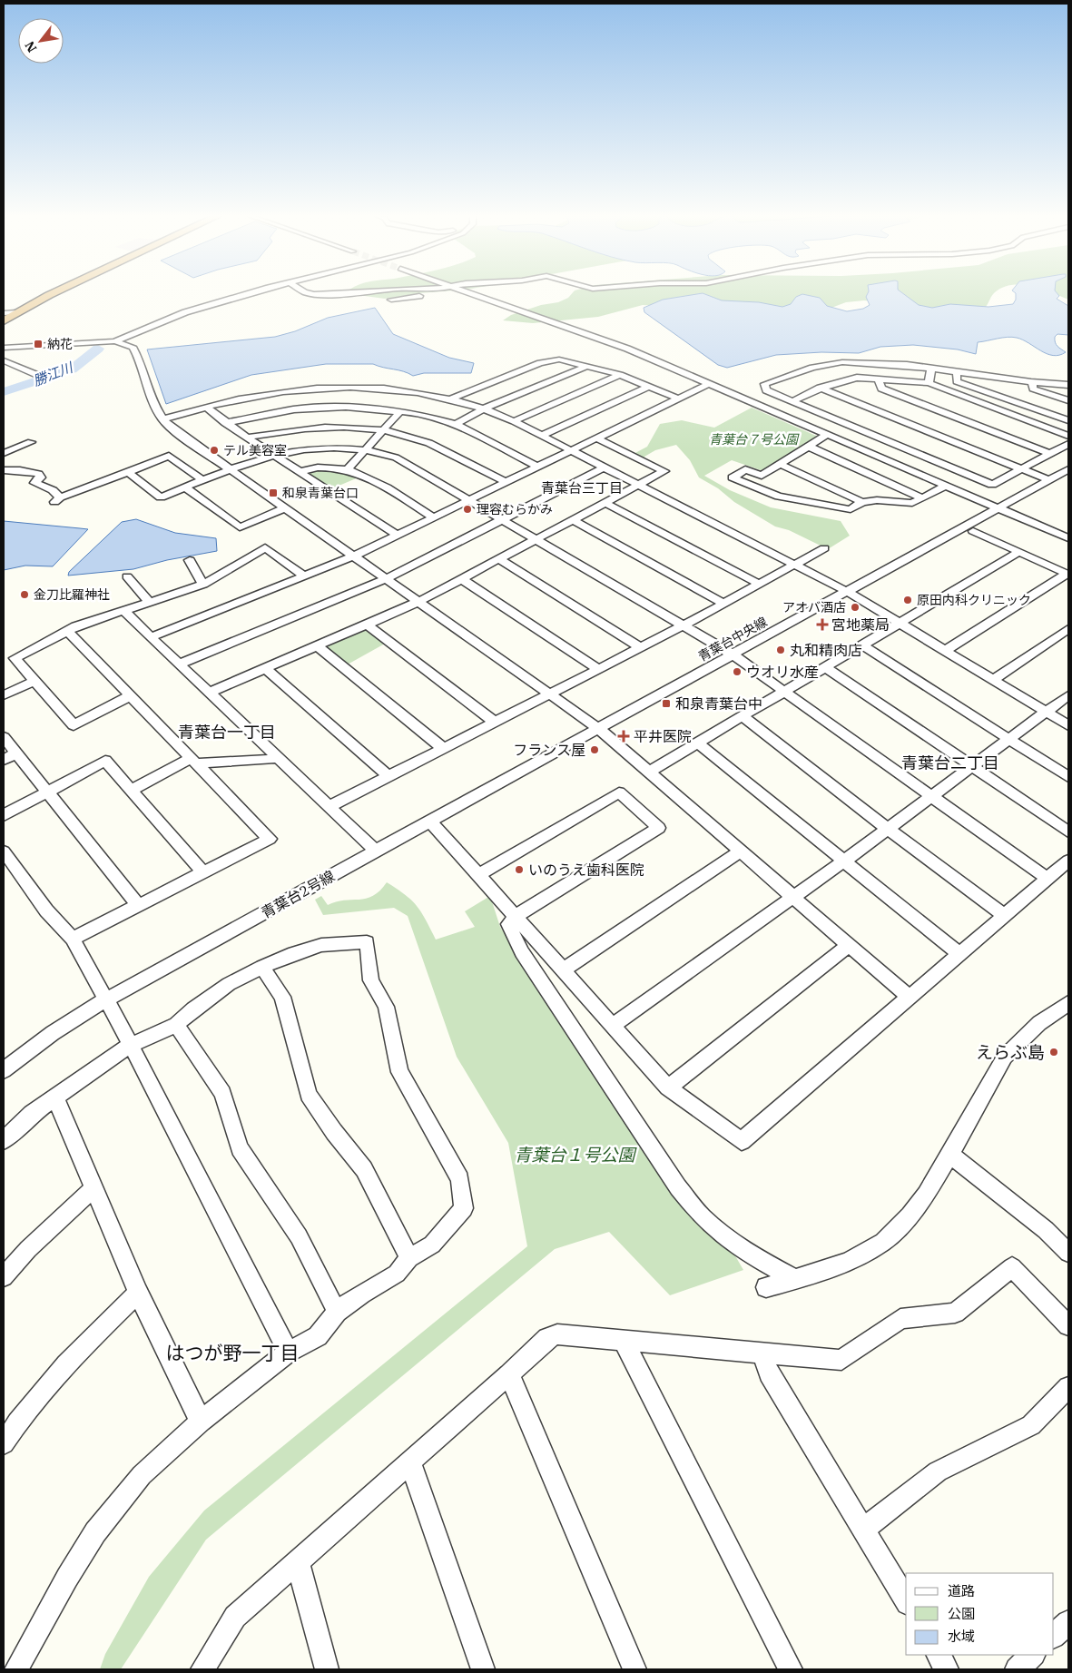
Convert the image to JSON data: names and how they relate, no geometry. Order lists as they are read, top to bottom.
{
  "streets": {
    "street": ["青葉台中央線", "青葉台2号線"]
  },
  "crossings": [
    ["青葉台中央線", "青葉台2号線"]
  ],
  "districts": [
    "青葉台三丁目",
    "青葉台一丁目",
    "青葉台二丁目",
    "はつが野一丁目"
  ],
  "water": ["勝江川"],
  "parks": ["青葉台７号公園", "青葉台１号公園"],
  "places": {
    "transit": ["納花", "和泉青葉台口", "和泉青葉台中"],
    "other": [
      "テル美容室",
      "理容むらかみ",
      "金刀比羅神社",
      "原田内科クリニック",
      "アオバ酒店",
      "丸和精肉店",
      "ウオリ水産",
      "フランス屋",
      "いのうえ歯科医院",
      "えらぶ島"
    ],
    "health": ["宮地薬局", "平井医院"]
  },
  "legend": ["道路", "公園", "水域"],
  "north": "bottom left"
}
